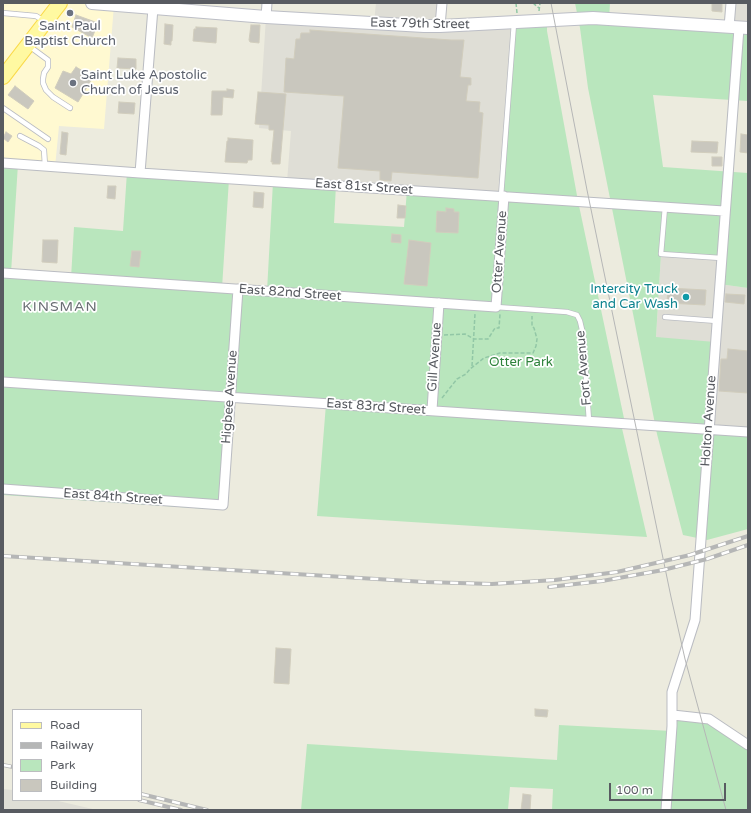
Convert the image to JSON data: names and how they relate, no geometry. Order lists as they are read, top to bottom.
{
  "streets": {
    "main road": ["East 79th Street"],
    "street": [
      "East 81st Street",
      "Otter Avenue",
      "East 82nd Street",
      "Gill Avenue",
      "Higbee Avenue",
      "East 83rd Street",
      "Holton Avenue",
      "East 84th Street"
    ],
    "lane": ["Fort Avenue"]
  },
  "crossings": [
    ["East 79th Street", "Holton Avenue"],
    ["East 81st Street", "Otter Avenue"],
    ["East 81st Street", "Holton Avenue"],
    ["Otter Avenue", "East 82nd Street"],
    ["East 82nd Street", "Gill Avenue"],
    ["East 82nd Street", "Fort Avenue"],
    ["East 82nd Street", "Higbee Avenue"],
    ["Gill Avenue", "East 83rd Street"],
    ["Fort Avenue", "East 83rd Street"],
    ["Higbee Avenue", "East 83rd Street"],
    ["Higbee Avenue", "East 84th Street"],
    ["East 83rd Street", "Holton Avenue"]
  ],
  "districts": ["KINSMAN"],
  "parks": ["Otter Park"],
  "places": ["Saint Paul Baptist Church", "Saint Luke Apostolic Church of Jesus", "Intercity Truck and Car Wash"],
  "legend": [
    "Road",
    "Railway",
    "Park",
    "Building"
  ],
  "scale_bar": "100 m"
}
